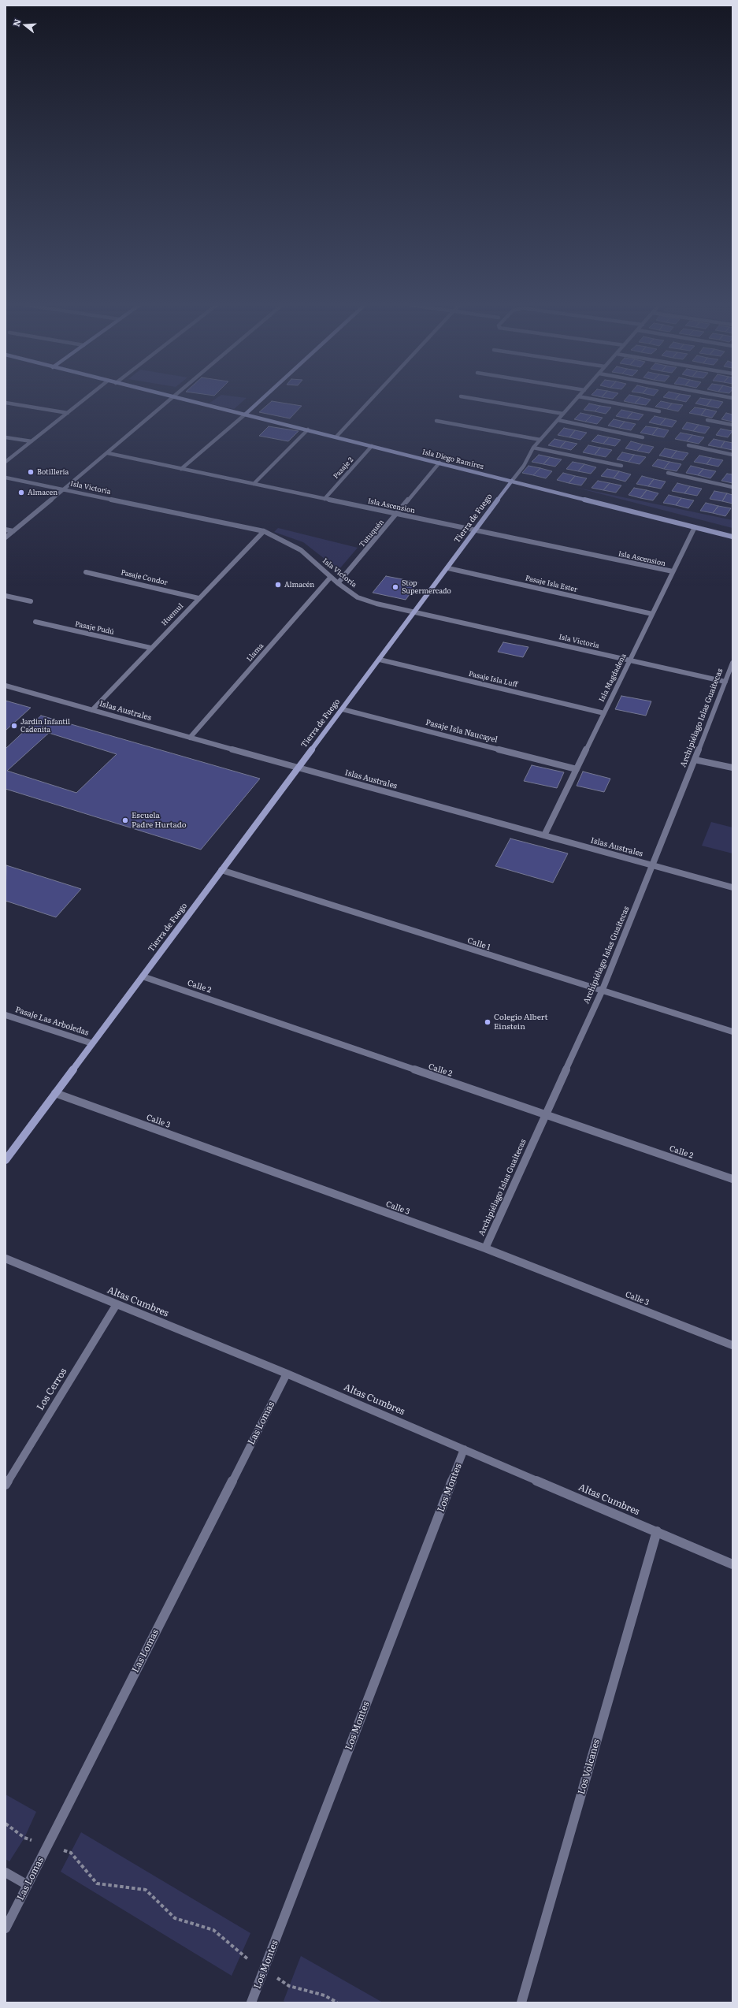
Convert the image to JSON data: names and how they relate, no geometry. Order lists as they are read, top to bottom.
{
  "streets": {
    "street": [
      "Isla Diego Ramírez",
      "Pasaje 2",
      "Isla Victoria",
      "Isla Ascension",
      "Tierra de Fuego",
      "Tutuquén",
      "Pasaje Condor",
      "Pasaje Isla Ester",
      "Huemul",
      "Pasaje Pudú",
      "Llama",
      "Isla Magdadena",
      "Pasaje Isla Luff",
      "Islas Australes",
      "Archipiélago Islas Guaitecas",
      "Pasaje Isla Naucayel",
      "Calle 1",
      "Calle 2",
      "Pasaje Las Arboledas",
      "Calle 3",
      "Altas Cumbres",
      "Los Cerros",
      "Las Lomas",
      "Los Montes",
      "Los Volcanes"
    ]
  },
  "crossings": [
    ["Isla Diego Ramírez", "Pasaje 2"],
    ["Isla Diego Ramírez", "Tierra de Fuego"],
    ["Isla Diego Ramírez", "Tutuquén"],
    ["Isla Diego Ramírez", "Isla Magdadena"],
    ["Pasaje 2", "Isla Ascension"],
    ["Isla Victoria", "Tierra de Fuego"],
    ["Isla Victoria", "Tutuquén"],
    ["Isla Victoria", "Huemul"],
    ["Isla Victoria", "Llama"],
    ["Isla Victoria", "Isla Magdadena"],
    ["Isla Victoria", "Archipiélago Islas Guaitecas"],
    ["Isla Ascension", "Tierra de Fuego"],
    ["Isla Ascension", "Tutuquén"],
    ["Isla Ascension", "Isla Magdadena"],
    ["Tierra de Fuego", "Pasaje Isla Ester"],
    ["Tierra de Fuego", "Pasaje Isla Luff"],
    ["Tierra de Fuego", "Islas Australes"],
    ["Tierra de Fuego", "Pasaje Isla Naucayel"],
    ["Tierra de Fuego", "Calle 1"],
    ["Tierra de Fuego", "Calle 2"],
    ["Tierra de Fuego", "Pasaje Las Arboledas"],
    ["Tierra de Fuego", "Calle 3"],
    ["Pasaje Condor", "Huemul"],
    ["Pasaje Isla Ester", "Isla Magdadena"],
    ["Huemul", "Pasaje Pudú"],
    ["Huemul", "Islas Australes"],
    ["Llama", "Islas Australes"],
    ["Isla Magdadena", "Pasaje Isla Luff"],
    ["Isla Magdadena", "Islas Australes"],
    ["Isla Magdadena", "Pasaje Isla Naucayel"],
    ["Islas Australes", "Archipiélago Islas Guaitecas"],
    ["Archipiélago Islas Guaitecas", "Calle 1"],
    ["Archipiélago Islas Guaitecas", "Calle 2"],
    ["Archipiélago Islas Guaitecas", "Calle 3"],
    ["Altas Cumbres", "Los Cerros"],
    ["Altas Cumbres", "Las Lomas"],
    ["Altas Cumbres", "Los Montes"],
    ["Altas Cumbres", "Los Volcanes"]
  ],
  "places": [
    "Botillería",
    "Almacen",
    "Almacén",
    "Stop Supermercado",
    "Jardin Infantil Cadenita",
    "Escuela Padre Hurtado",
    "Colegio Albert Einstein"
  ],
  "north": "left"
}
